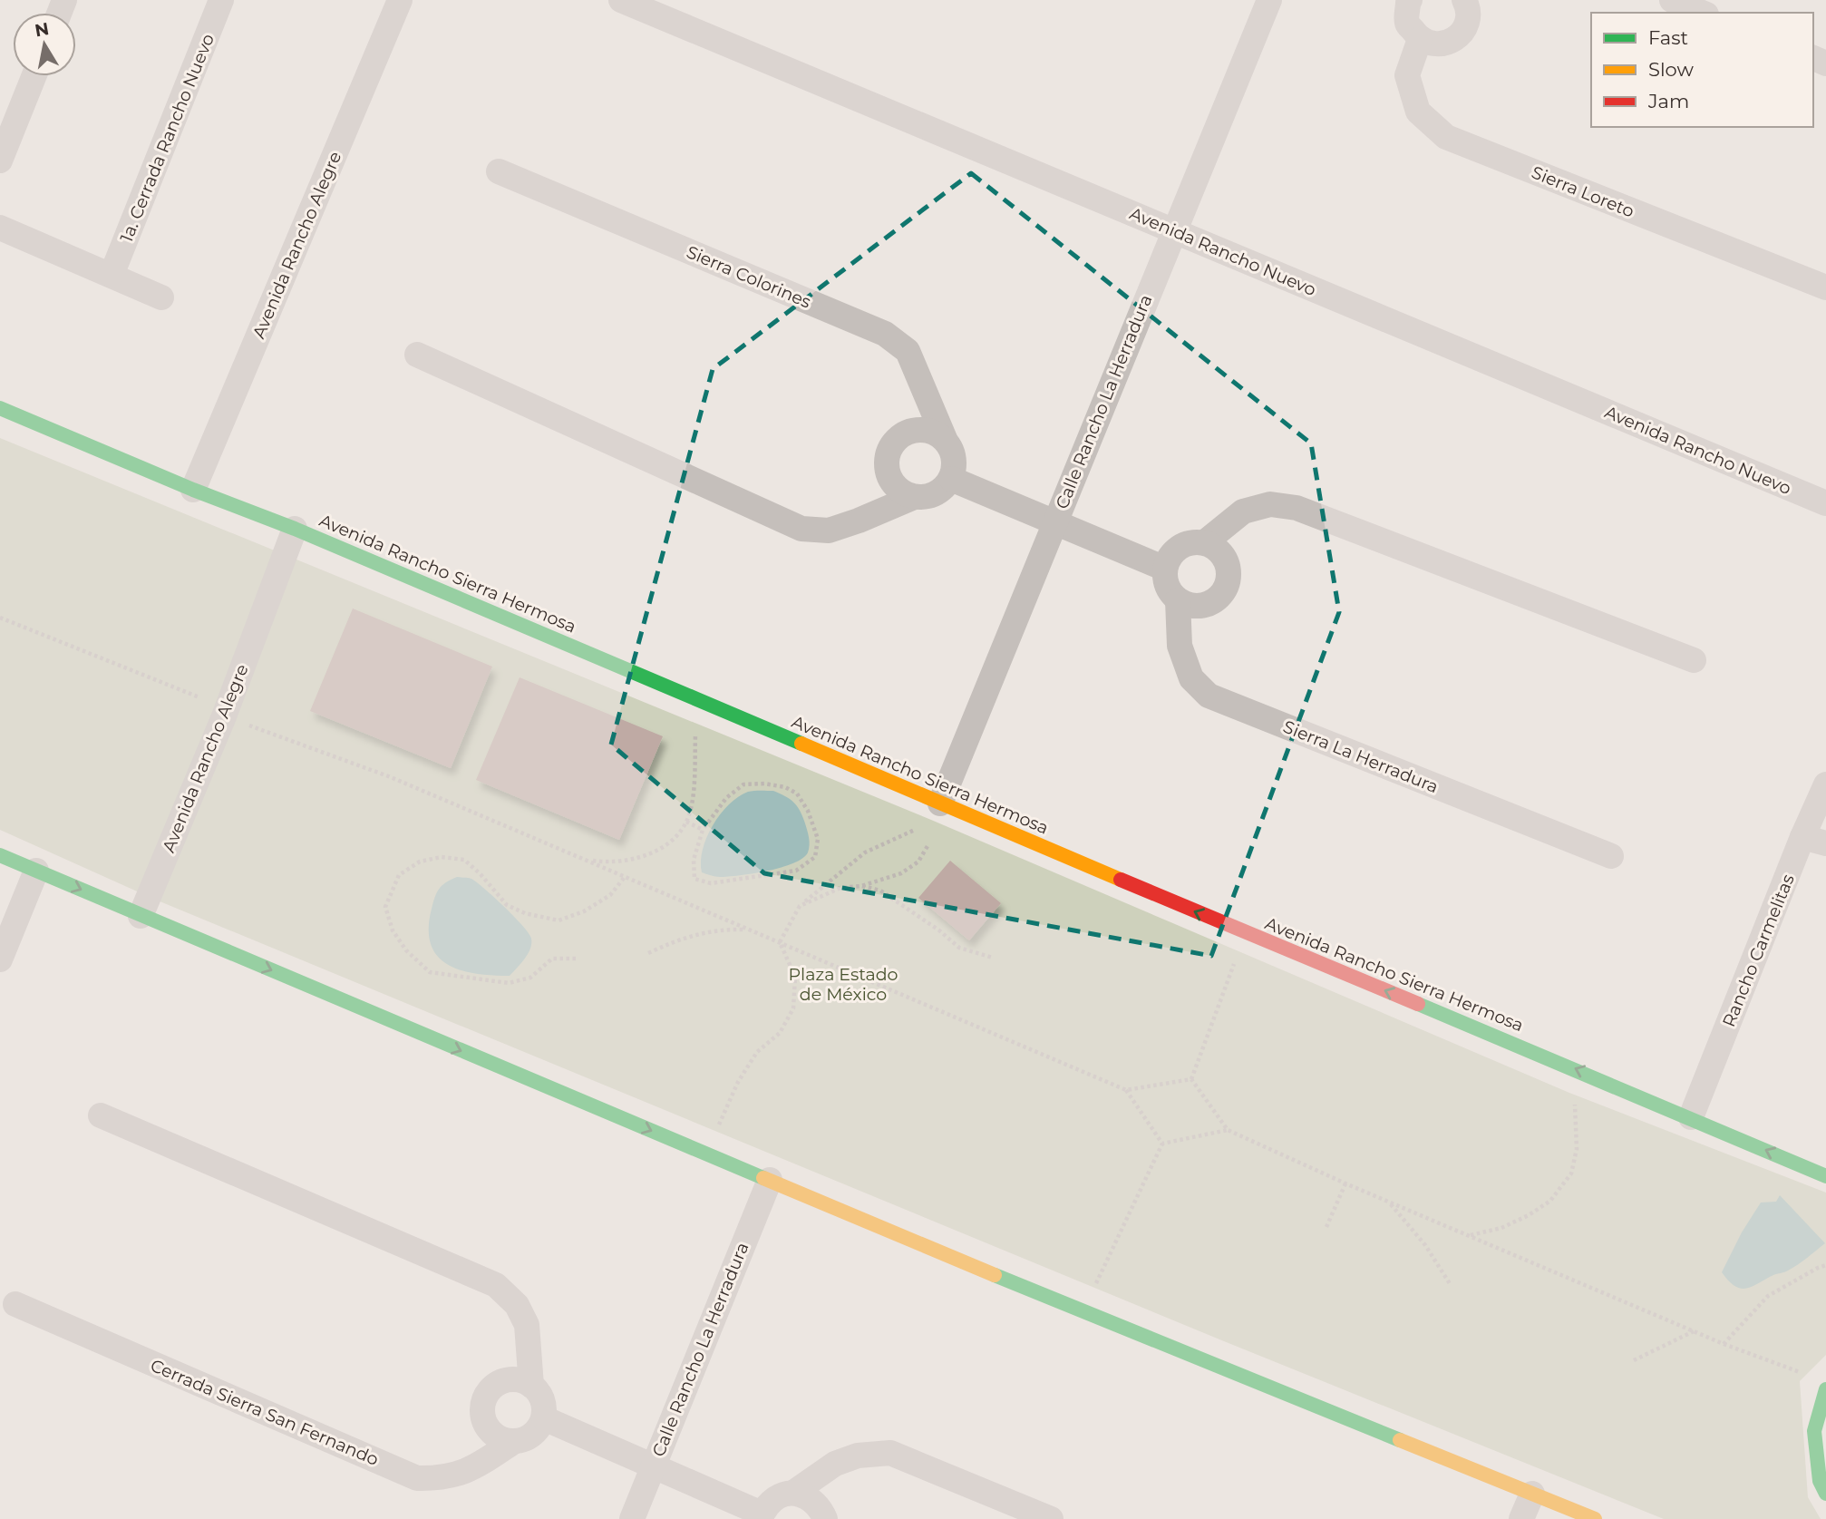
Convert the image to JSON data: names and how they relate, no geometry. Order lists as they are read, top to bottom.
{
  "streets": {
    "street": [
      "1a. Cerrada Rancho Nuevo",
      "Sierra Loreto",
      "Avenida Rancho Alegre",
      "Avenida Rancho Nuevo",
      "Sierra Colorines",
      "Calle Rancho La Herradura",
      "Avenida Rancho Sierra Hermosa",
      "Sierra La Herradura",
      "Rancho Carmelitas",
      "Cerrada Sierra San Fernando"
    ]
  },
  "crossings": [
    ["Avenida Rancho Alegre", "Avenida Rancho Sierra Hermosa"],
    ["Avenida Rancho Nuevo", "Calle Rancho La Herradura"],
    ["Calle Rancho La Herradura", "Avenida Rancho Sierra Hermosa"],
    ["Avenida Rancho Sierra Hermosa", "Rancho Carmelitas"]
  ],
  "one_way": ["Avenida Rancho Sierra Hermosa"],
  "parks": ["Plaza Estado de México"],
  "legend": ["Fast", "Slow", "Jam"],
  "north": "top"
}
